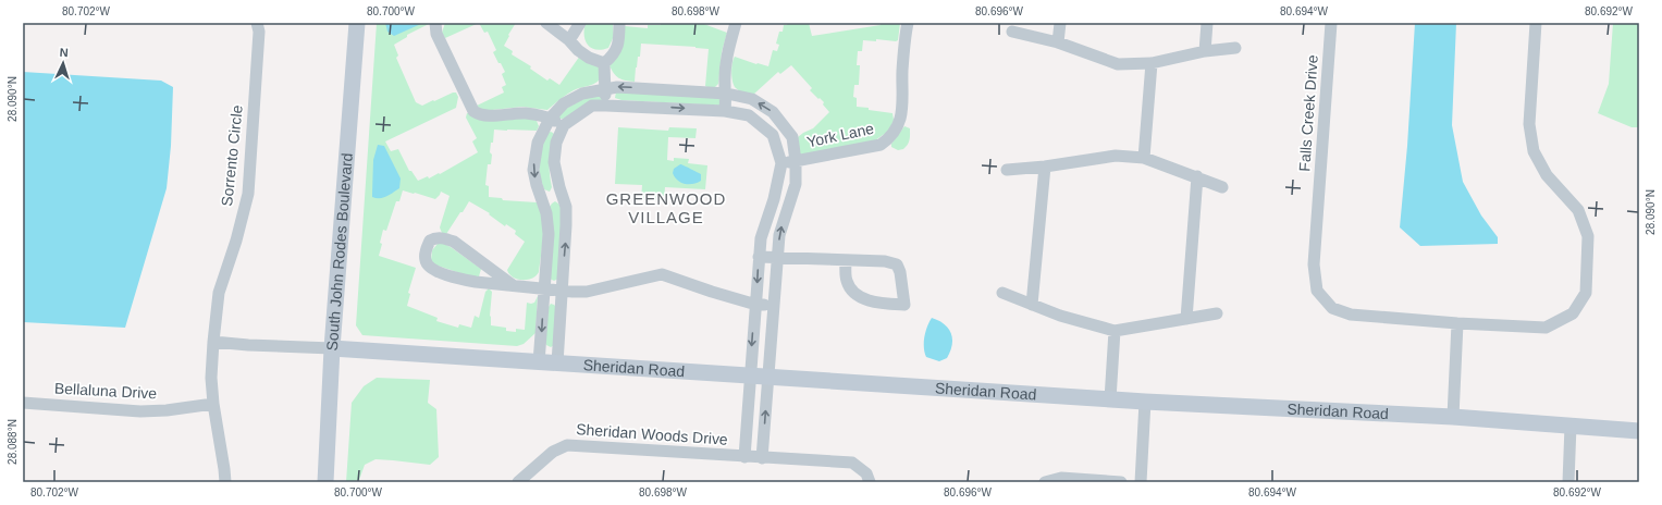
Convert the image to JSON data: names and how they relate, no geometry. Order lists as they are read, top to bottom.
{
  "streets": {
    "street": [
      "Falls Creek Drive",
      "York Lane",
      "Sorrento Circle",
      "South John Rodes Boulevard",
      "Sheridan Road",
      "Bellaluna Drive",
      "Sheridan Woods Drive"
    ]
  },
  "crossings": [
    ["York Lane", "Sheridan Woods Drive"],
    ["Sorrento Circle", "Bellaluna Drive"],
    ["South John Rodes Boulevard", "Sheridan Road"],
    ["Sheridan Road", "Sheridan Woods Drive"]
  ],
  "districts": ["GREENWOOD VILLAGE"],
  "north": "top",
  "coordinates": [
    "80.702°W",
    "80.700°W",
    "80.698°W",
    "80.696°W",
    "80.694°W",
    "80.692°W",
    "28.090°N",
    "28.088°N"
  ]
}
